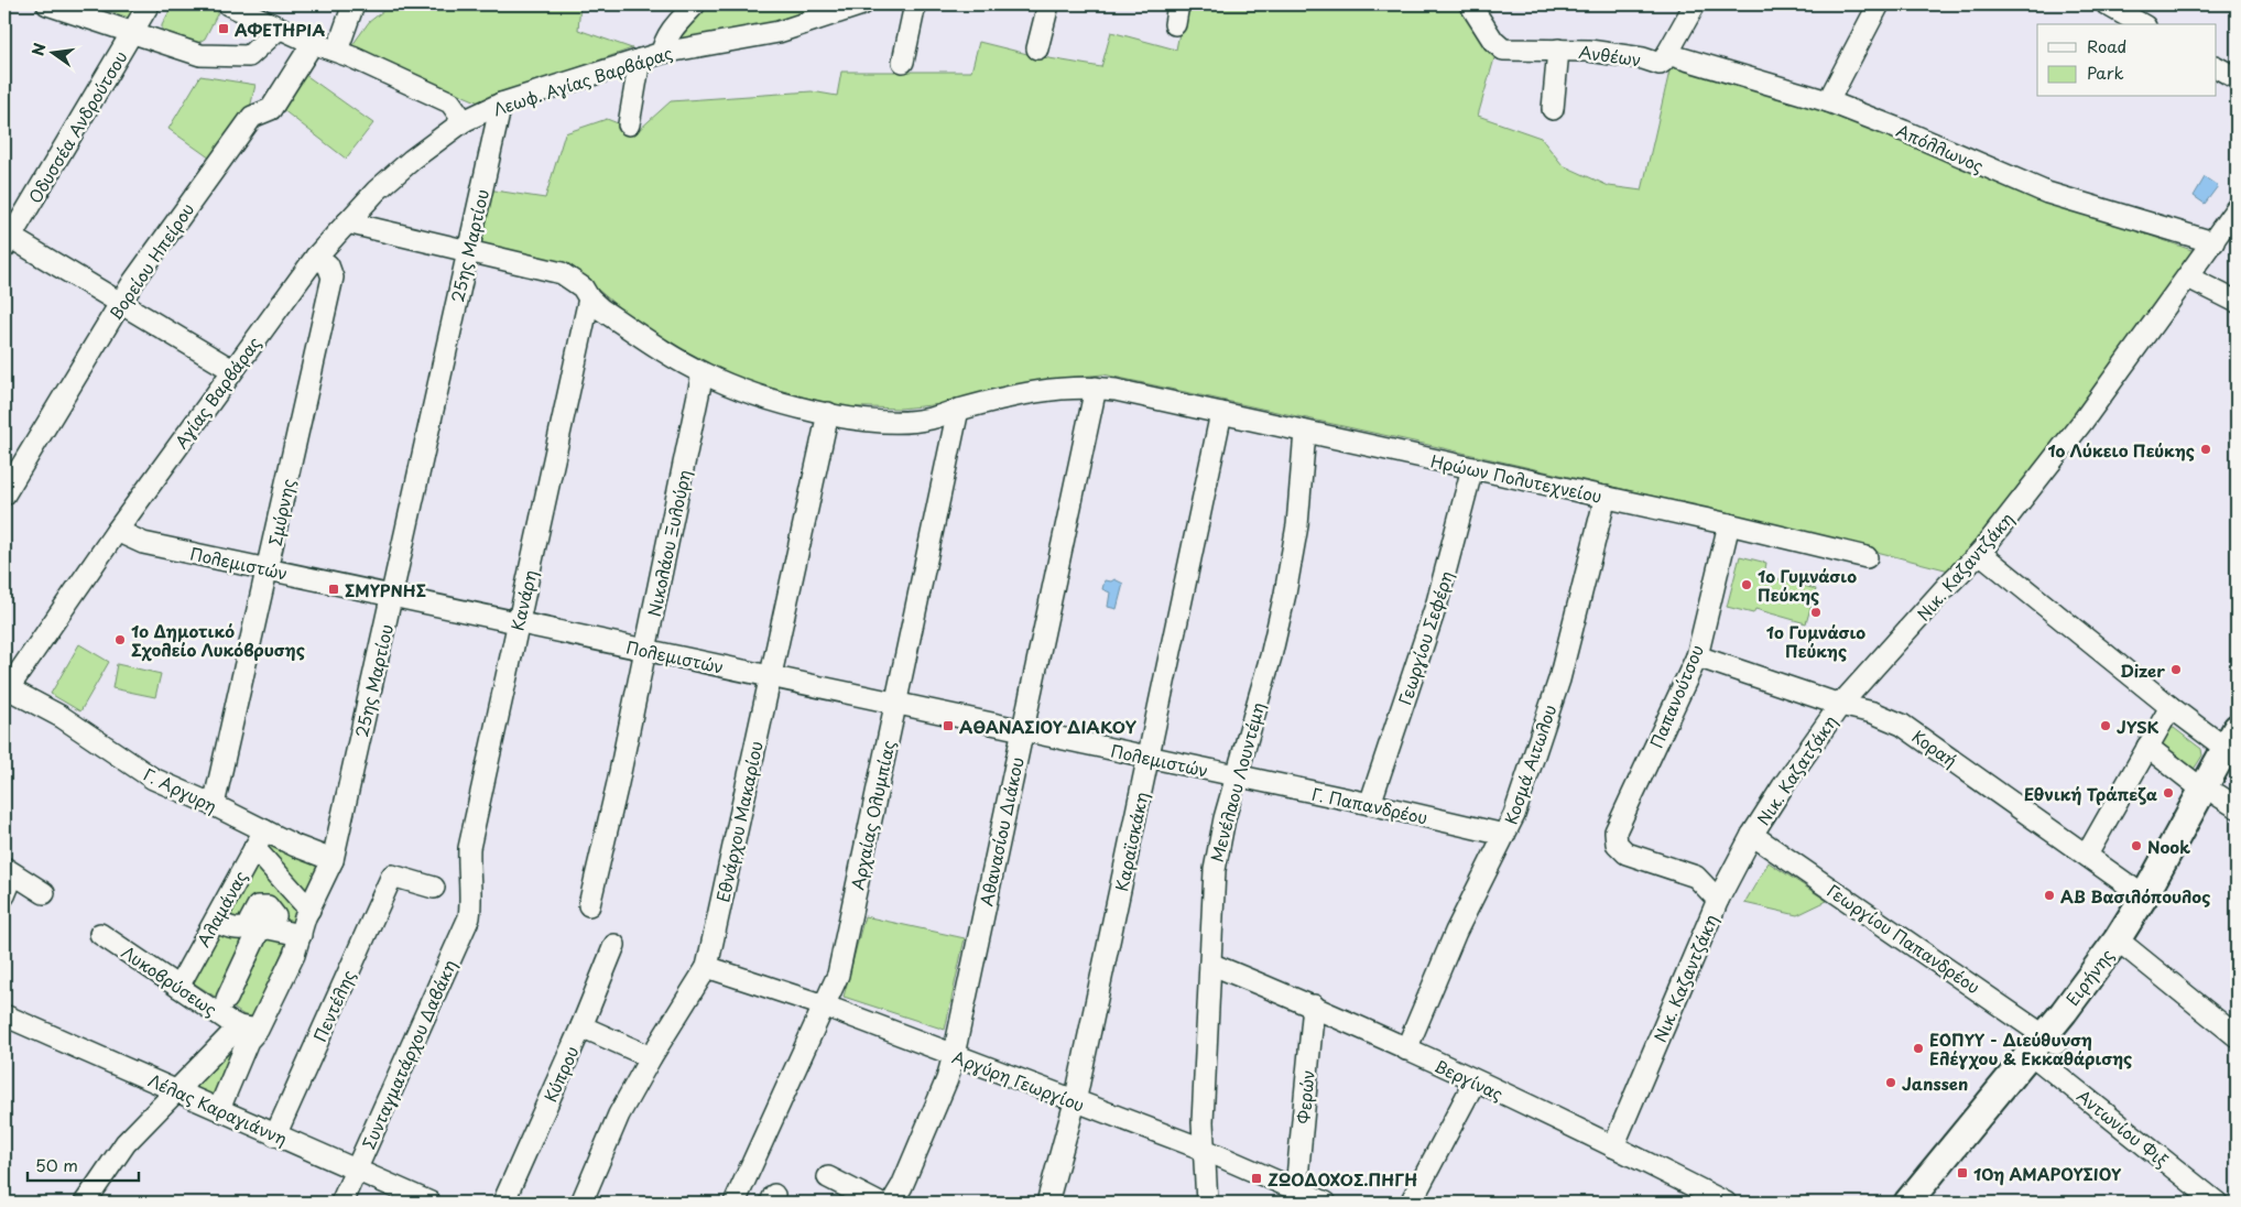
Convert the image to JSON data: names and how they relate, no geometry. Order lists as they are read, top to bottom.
{
  "streets": {
    "main road": ["Ειρήνης"],
    "street": [
      "Ανθέων",
      "Λεωφ. Αγίας Βαρβάρας",
      "Οδυσσέα Ανδρούτσου",
      "Απόλλωνος",
      "25ης Μαρτίου",
      "Βορείου Ηπείρου",
      "Αγίας Βαρβάρας",
      "Ηρώων Πολυτεχνείου",
      "Σμύρνης",
      "Νικολάου Ξυλούρη",
      "Πολεμιστών",
      "Νικ. Καζαντζάκη",
      "Κανάρη",
      "Γεωργίου Σεφέρη",
      "Παπανούτσου",
      "Κοραή",
      "Κοσμά Αιτωλου",
      "Νικ. Καζατζάκη",
      "Μενέλαου Λουντέμη",
      "Γ. Αργυρη",
      "Γ. Παπανδρέου",
      "Αρχαίας Ολυμπίας",
      "Εθνάρχου Μακαρίου",
      "Αθανασίου Διάκου",
      "Καραϊσκάκη",
      "Αλαμάνας",
      "Γεωργίου Παπανδρέου",
      "Λυκοβρύσεως",
      "Πεντέλης",
      "Συνταγματάρχου Δαβάκη",
      "Κύπρου",
      "Βεργίνας",
      "Αργύρη Γεωργίου",
      "Φερών",
      "Λέλας Καραγιάννη",
      "Αντωνίου Φιξ"
    ]
  },
  "crossings": [
    ["Ανθέων", "Απόλλωνος"],
    ["Λεωφ. Αγίας Βαρβάρας", "25ης Μαρτίου"],
    ["Λεωφ. Αγίας Βαρβάρας", "Αγίας Βαρβάρας"],
    ["Απόλλωνος", "Νικ. Καζαντζάκη"],
    ["25ης Μαρτίου", "Ηρώων Πολυτεχνείου"],
    ["25ης Μαρτίου", "Πολεμιστών"],
    ["25ης Μαρτίου", "Γ. Αργυρη"],
    ["25ης Μαρτίου", "Λυκοβρύσεως"],
    ["25ης Μαρτίου", "Λέλας Καραγιάννη"],
    ["Αγίας Βαρβάρας", "Ηρώων Πολυτεχνείου"],
    ["Αγίας Βαρβάρας", "Σμύρνης"],
    ["Αγίας Βαρβάρας", "Πολεμιστών"],
    ["Αγίας Βαρβάρας", "Γ. Αργυρη"],
    ["Ηρώων Πολυτεχνείου", "Νικολάου Ξυλούρη"],
    ["Ηρώων Πολυτεχνείου", "Κανάρη"],
    ["Ηρώων Πολυτεχνείου", "Γεωργίου Σεφέρη"],
    ["Ηρώων Πολυτεχνείου", "Παπανούτσου"],
    ["Ηρώων Πολυτεχνείου", "Κοσμά Αιτωλου"],
    ["Ηρώων Πολυτεχνείου", "Μενέλαου Λουντέμη"],
    ["Ηρώων Πολυτεχνείου", "Αρχαίας Ολυμπίας"],
    ["Ηρώων Πολυτεχνείου", "Εθνάρχου Μακαρίου"],
    ["Ηρώων Πολυτεχνείου", "Αθανασίου Διάκου"],
    ["Ηρώων Πολυτεχνείου", "Καραϊσκάκη"],
    ["Σμύρνης", "Πολεμιστών"],
    ["Σμύρνης", "Γ. Αργυρη"],
    ["Νικολάου Ξυλούρη", "Πολεμιστών"],
    ["Πολεμιστών", "Κανάρη"],
    ["Πολεμιστών", "Μενέλαου Λουντέμη"],
    ["Πολεμιστών", "Γ. Παπανδρέου"],
    ["Πολεμιστών", "Αρχαίας Ολυμπίας"],
    ["Πολεμιστών", "Εθνάρχου Μακαρίου"],
    ["Πολεμιστών", "Αθανασίου Διάκου"],
    ["Πολεμιστών", "Καραϊσκάκη"],
    ["Νικ. Καζαντζάκη", "Παπανούτσου"],
    ["Νικ. Καζαντζάκη", "Κοραή"],
    ["Νικ. Καζαντζάκη", "Νικ. Καζατζάκη"],
    ["Νικ. Καζαντζάκη", "Βεργίνας"],
    ["Κανάρη", "Συνταγματάρχου Δαβάκη"],
    ["Γεωργίου Σεφέρη", "Γ. Παπανδρέου"],
    ["Παπανούτσου", "Κοραή"],
    ["Κοραή", "Νικ. Καζατζάκη"],
    ["Κοραή", "Ειρήνης"],
    ["Κοσμά Αιτωλου", "Γ. Παπανδρέου"],
    ["Κοσμά Αιτωλου", "Βεργίνας"],
    ["Νικ. Καζατζάκη", "Γεωργίου Παπανδρέου"],
    ["Μενέλαου Λουντέμη", "Γ. Παπανδρέου"],
    ["Μενέλαου Λουντέμη", "Βεργίνας"],
    ["Μενέλαου Λουντέμη", "Αργύρη Γεωργίου"],
    ["Γ. Αργυρη", "Αλαμάνας"],
    ["Αρχαίας Ολυμπίας", "Αργύρη Γεωργίου"],
    ["Εθνάρχου Μακαρίου", "Αργύρη Γεωργίου"],
    ["Αθανασίου Διάκου", "Αργύρη Γεωργίου"],
    ["Καραϊσκάκη", "Αργύρη Γεωργίου"],
    ["Αλαμάνας", "Λυκοβρύσεως"],
    ["Γεωργίου Παπανδρέου", "Ειρήνης"],
    ["Γεωργίου Παπανδρέου", "Αντωνίου Φιξ"],
    ["Ειρήνης", "Αντωνίου Φιξ"],
    ["Πεντέλης", "Λέλας Καραγιάννη"],
    ["Συνταγματάρχου Δαβάκη", "Λέλας Καραγιάννη"],
    ["Βεργίνας", "Φερών"],
    ["Αργύρη Γεωργίου", "Φερών"]
  ],
  "places": {
    "transit": [
      "ΑΦΕΤΗΡΙΑ",
      "ΣΜΥΡΝΗΣ",
      "ΑΘΑΝΑΣΙΟΥ ΔΙΑΚΟΥ",
      "10η ΑΜΑΡΟΥΣΙΟΥ",
      "ΖΩΟΔΟΧΟΣ.ΠΗΓΗ"
    ],
    "other": [
      "1ο Λύκειο Πεύκης",
      "1ο Γυμνάσιο Πεύκης",
      "1o Γυμνάσιο Πεύκης",
      "1ο Δημοτικό Σχολείο Λυκόβρυσης",
      "Dizer",
      "JYSK",
      "Εθνική Τράπεζα",
      "Nook",
      "ΑΒ Βασιλόπουλος",
      "ΕΟΠΥΥ - Διεύθυνση Ελέγχου & Εκκαθάρισης",
      "Janssen"
    ]
  },
  "legend": ["Road", "Park"],
  "scale_bar": "50 m",
  "north": "left"
}
